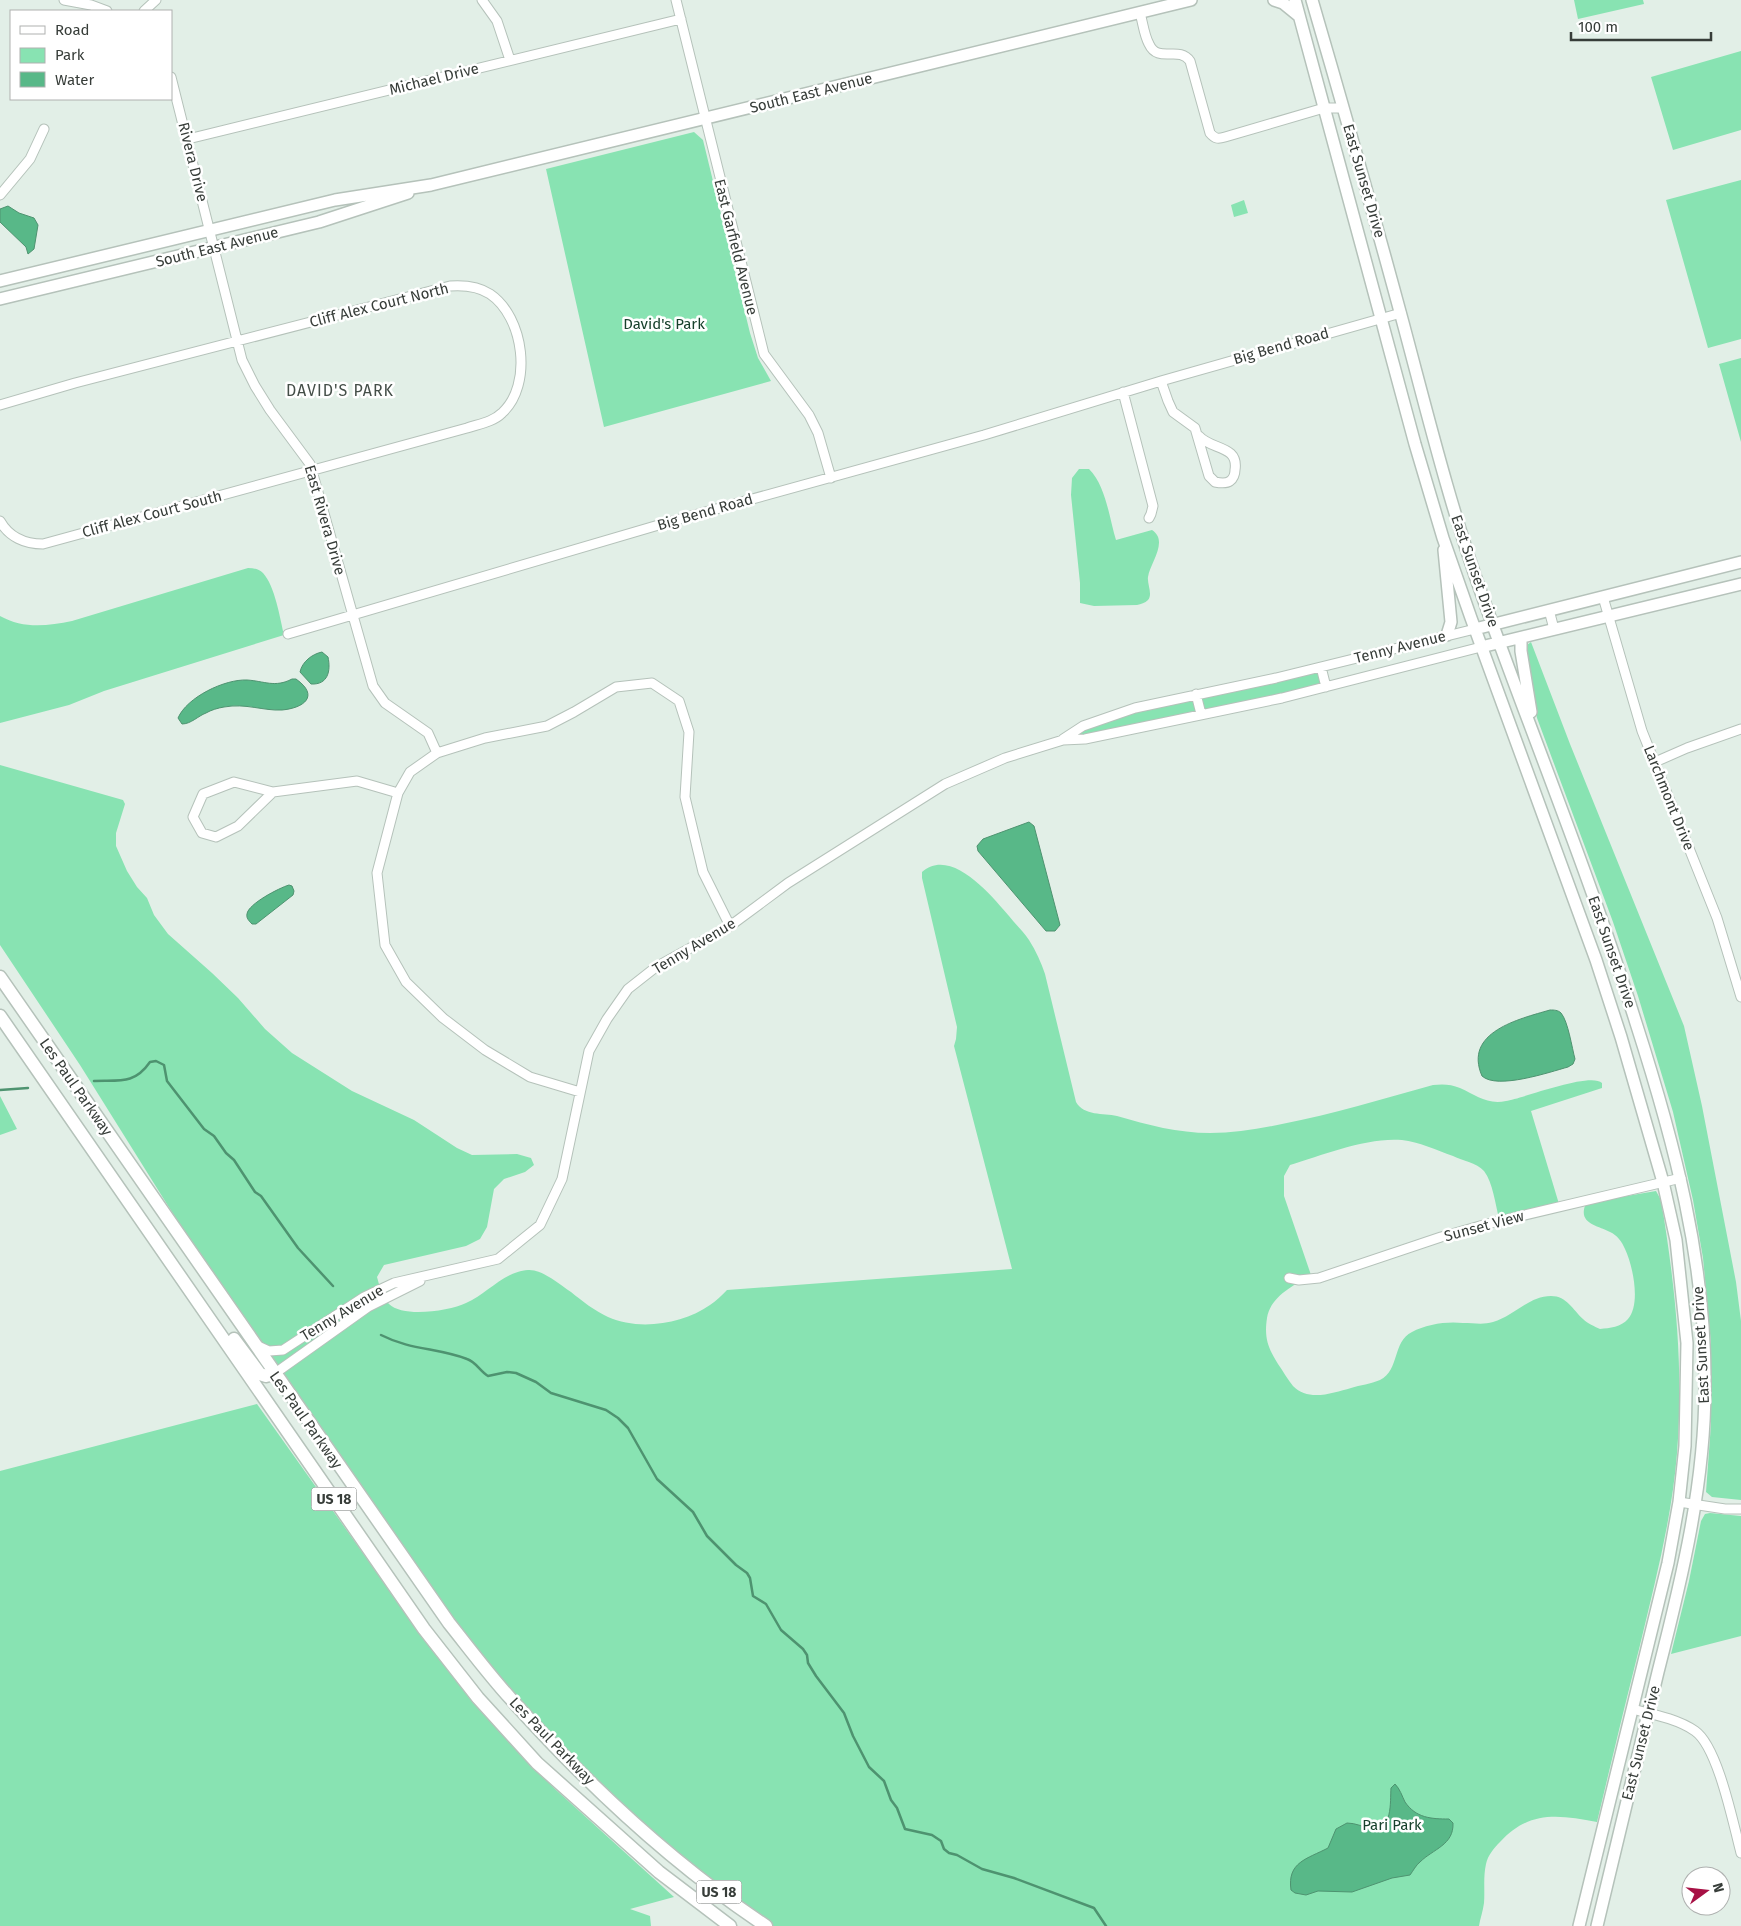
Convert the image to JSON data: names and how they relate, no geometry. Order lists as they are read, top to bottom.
{
  "streets": {
    "main road": [
      "South East Avenue",
      "East Sunset Drive",
      "Tenny Avenue",
      "Les Paul Parkway",
      "US 18"
    ],
    "street": [
      "Michael Drive",
      "Rivera Drive",
      "East Garfield Avenue",
      "Cliff Alex Court North",
      "Big Bend Road",
      "Cliff Alex Court South",
      "East Rivera Drive",
      "Larchmont Drive",
      "Sunset View"
    ]
  },
  "crossings": [
    ["Michael Drive", "Rivera Drive"],
    ["Michael Drive", "East Garfield Avenue"],
    ["South East Avenue", "Rivera Drive"],
    ["South East Avenue", "East Garfield Avenue"],
    ["South East Avenue", "East Rivera Drive"],
    ["Rivera Drive", "East Rivera Drive"],
    ["East Sunset Drive", "Big Bend Road"],
    ["East Sunset Drive", "Tenny Avenue"],
    ["East Sunset Drive", "Sunset View"],
    ["East Garfield Avenue", "Big Bend Road"],
    ["Cliff Alex Court North", "Cliff Alex Court South"],
    ["Cliff Alex Court North", "East Rivera Drive"],
    ["Big Bend Road", "East Rivera Drive"],
    ["Cliff Alex Court South", "East Rivera Drive"],
    ["Tenny Avenue", "Larchmont Drive"],
    ["Tenny Avenue", "Les Paul Parkway"]
  ],
  "districts": ["DAVID'S PARK"],
  "parks": ["David's Park", "Pari Park"],
  "legend": ["Road", "Park", "Water"],
  "scale_bar": "100 m",
  "north": "right"
}
